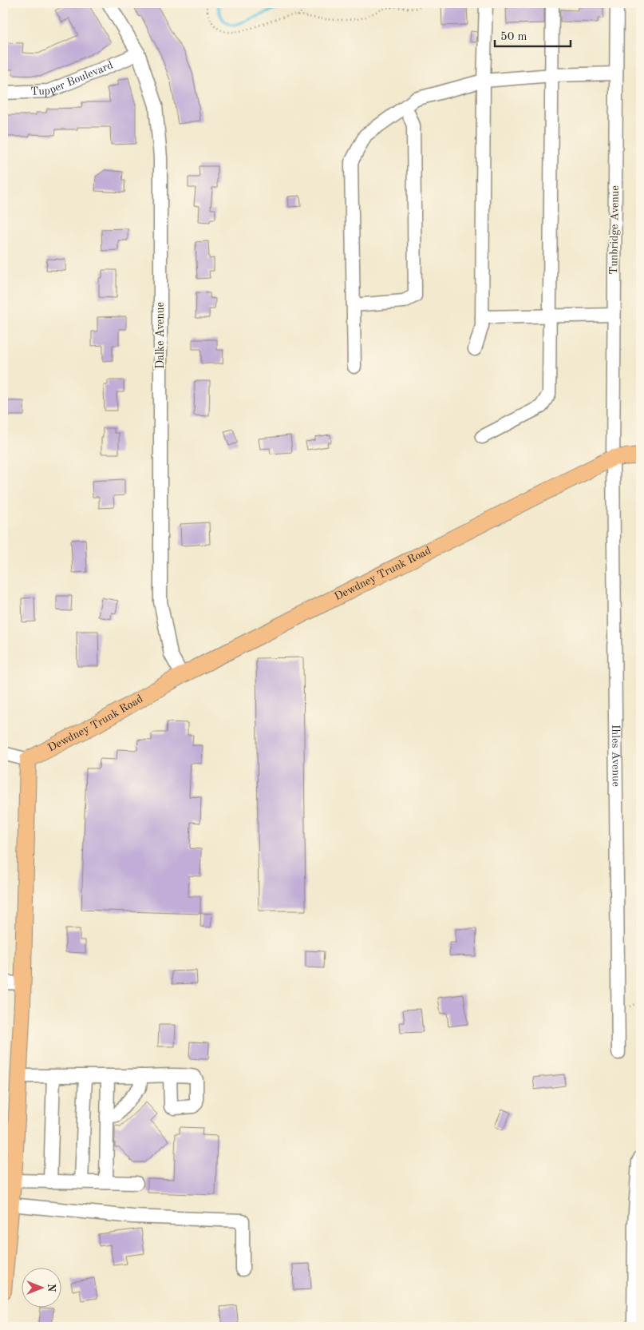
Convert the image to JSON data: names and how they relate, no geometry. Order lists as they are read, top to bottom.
{
  "streets": {
    "main road": ["Dewdney Trunk Road"],
    "street": [
      "Tupper Boulevard",
      "Tunbridge Avenue",
      "Dalke Avenue",
      "Ihles Avenue"
    ]
  },
  "crossings": [
    ["Tupper Boulevard", "Dalke Avenue"],
    ["Tunbridge Avenue", "Dewdney Trunk Road"],
    ["Tunbridge Avenue", "Ihles Avenue"],
    ["Dalke Avenue", "Dewdney Trunk Road"],
    ["Dewdney Trunk Road", "Ihles Avenue"]
  ],
  "scale_bar": "50 m",
  "north": "right"
}
